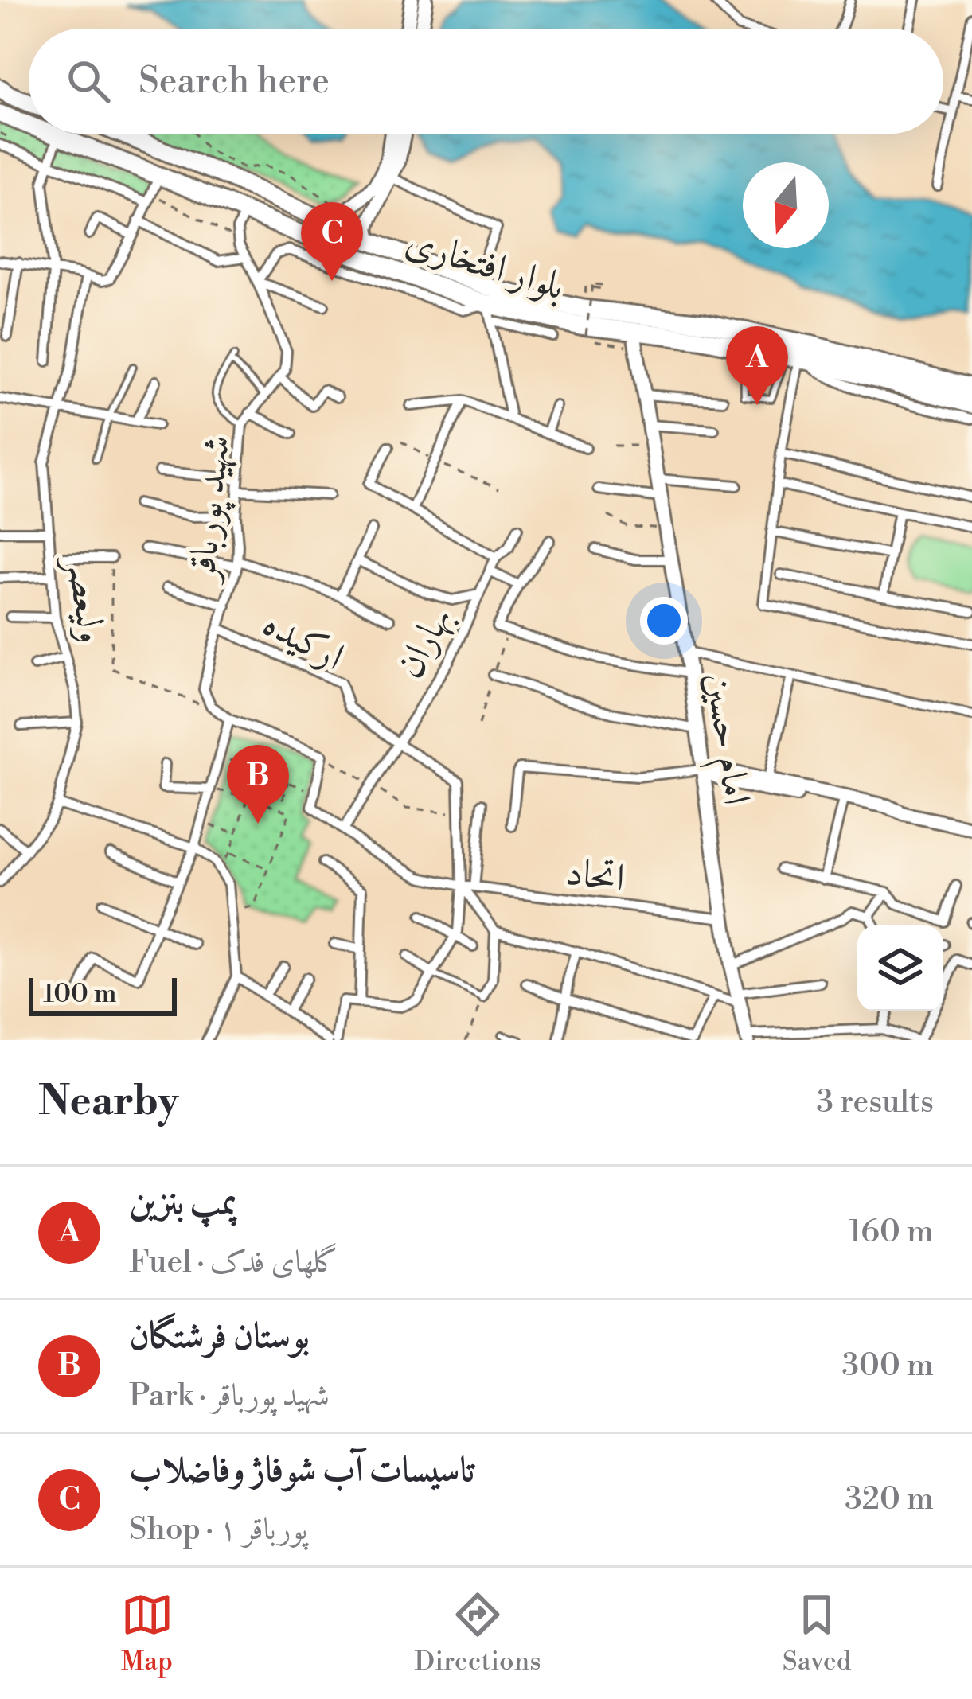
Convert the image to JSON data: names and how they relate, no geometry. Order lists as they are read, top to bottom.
{
  "streets": {
    "highway": ["بلوار افتخاری"],
    "street": [
      "شهید پورباقر",
      "ولیعصر",
      "ارکیده",
      "بهاران",
      "امام حسین",
      "اتحاد"
    ]
  },
  "crossings": [
    ["بلوار افتخاری", "امام حسین"],
    ["شهید پورباقر", "ارکیده"],
    ["ارکیده", "بهاران"],
    ["بهاران", "اتحاد"],
    ["امام حسین", "اتحاد"]
  ],
  "scale_bar": "100 m",
  "north": "bottom",
  "page": {
    "search": "Search here",
    "pins": ["C", "A", "B"],
    "scale": "100 m",
    "heading": ["Nearby", "3 results"],
    "list": [
      {
        "mark": "A",
        "name": "پمپ بنزین",
        "note": "Fuel · گلهای فدک",
        "value": "160 m"
      },
      {
        "mark": "B",
        "name": "بوستان فرشتگان",
        "note": "Park · شهید پورباقر",
        "value": "300 m"
      },
      {
        "mark": "C",
        "name": "تاسیسات آب شوفاژ وفاضلاب",
        "note": "Shop · پورباقر ۱",
        "value": "320 m"
      }
    ],
    "nav": ["Map", "Directions", "Saved"]
  }
}
